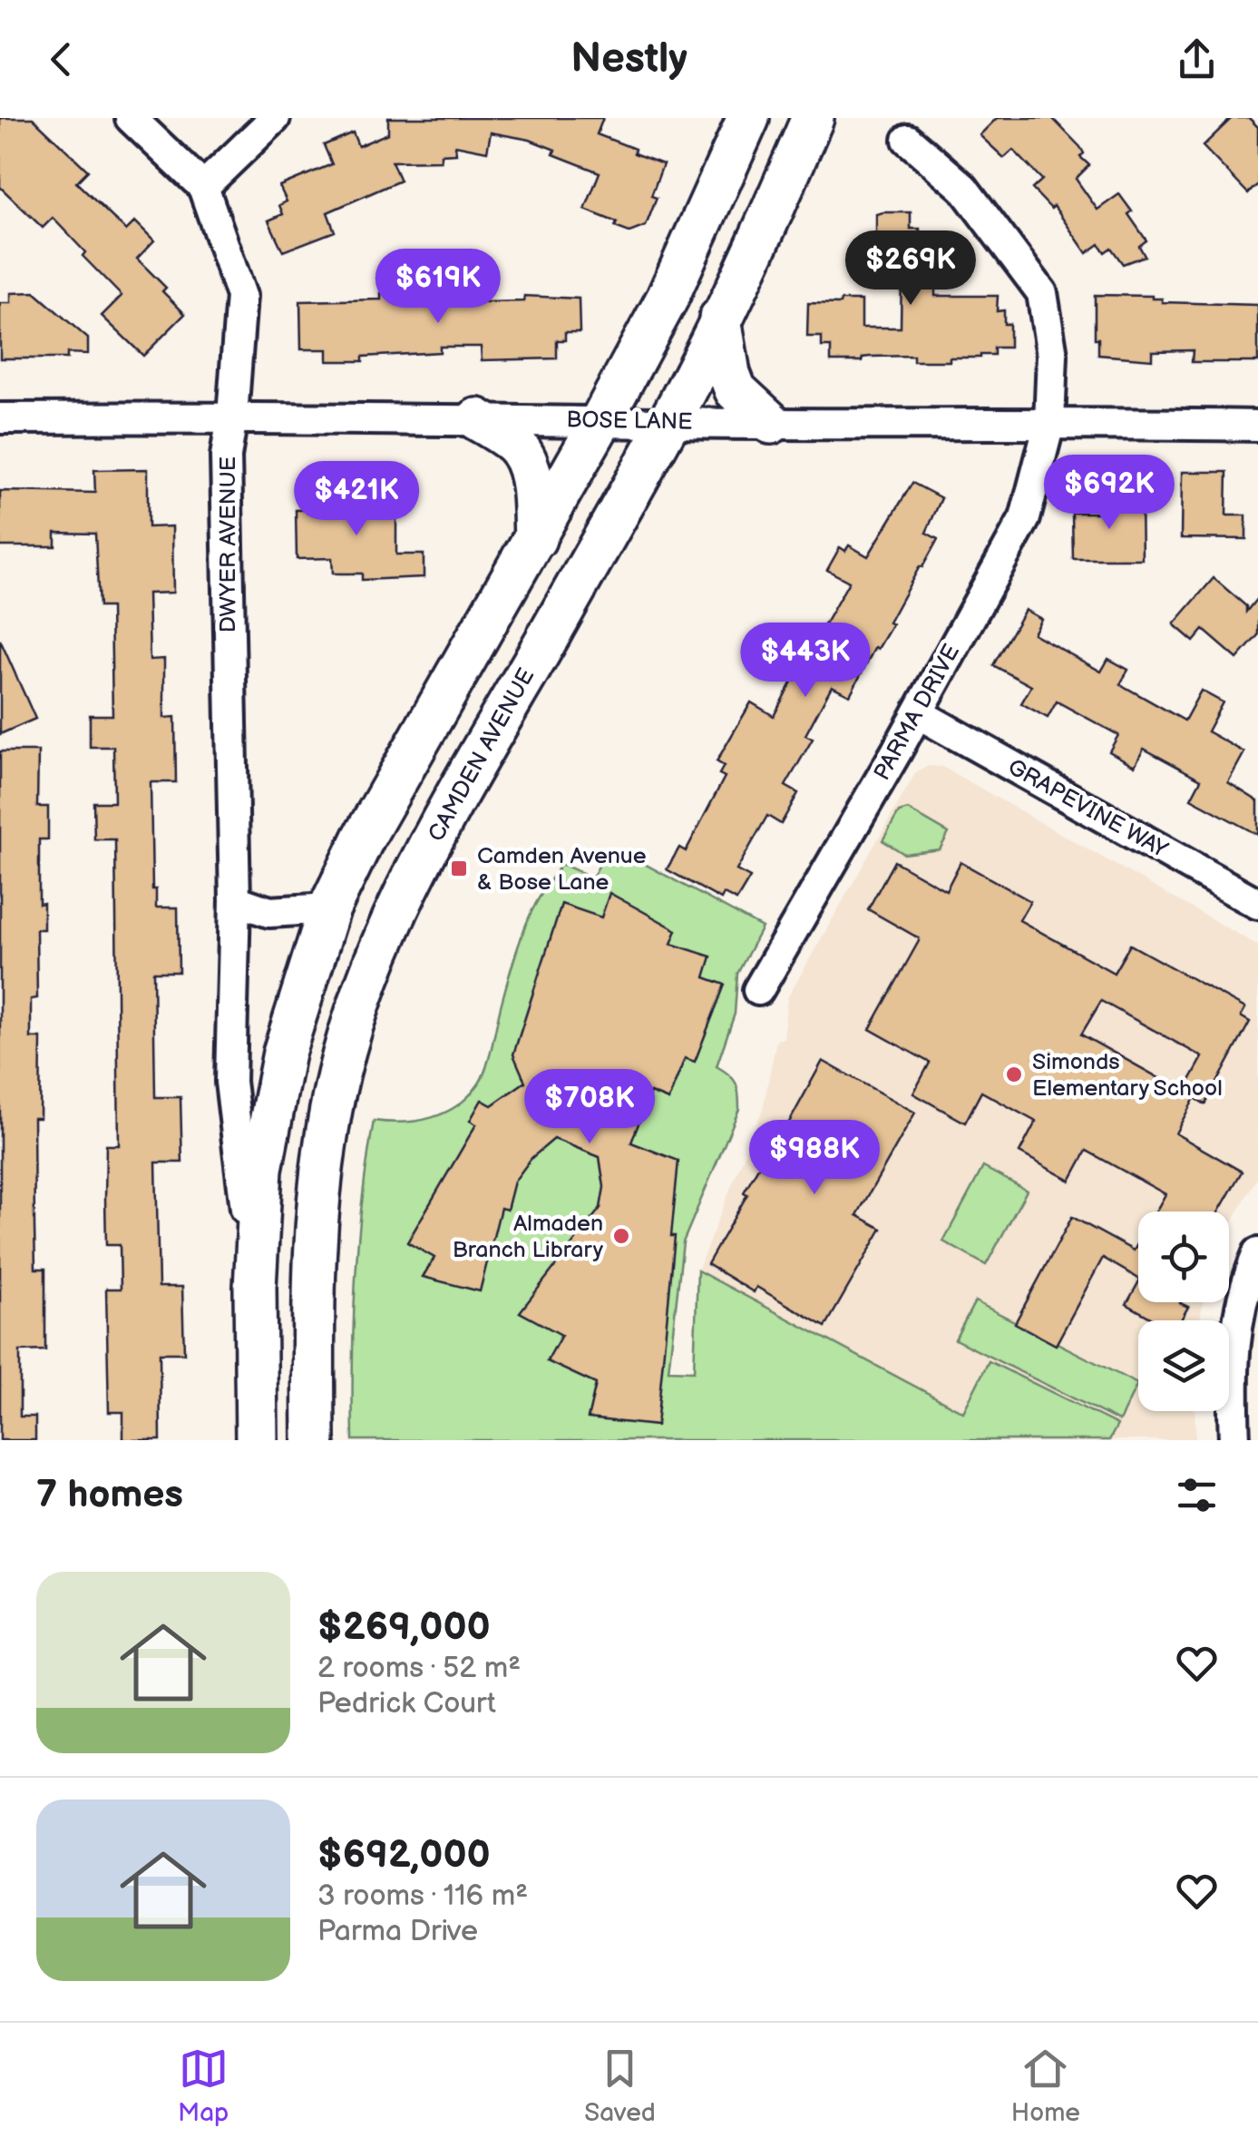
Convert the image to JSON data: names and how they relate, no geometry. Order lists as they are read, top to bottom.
{
  "streets": {
    "main road": ["CAMDEN AVENUE"],
    "street": [
      "BOSE LANE",
      "DWYER AVENUE",
      "PARMA DRIVE",
      "GRAPEVINE WAY"
    ]
  },
  "crossings": [
    ["BOSE LANE", "DWYER AVENUE"],
    ["BOSE LANE", "PARMA DRIVE"],
    ["BOSE LANE", "CAMDEN AVENUE"],
    ["PARMA DRIVE", "GRAPEVINE WAY"]
  ],
  "places": {
    "transit": ["Camden Avenue & Bose Lane"],
    "other": ["Simonds Elementary School", "Almaden Branch Library"]
  },
  "page": {
    "header": "Nestly",
    "price": [
      "$269K",
      "$619K",
      "$692K",
      "$421K",
      "$443K",
      "$708K",
      "$988K"
    ],
    "heading": "7 homes",
    "list": [
      {
        "name": "$269,000",
        "note": "2 rooms · 52 m² · Pedrick Court"
      },
      {
        "name": "$692,000",
        "note": "3 rooms · 116 m² · Parma Drive"
      }
    ],
    "tabs": ["Map", "Saved", "Home"]
  }
}
